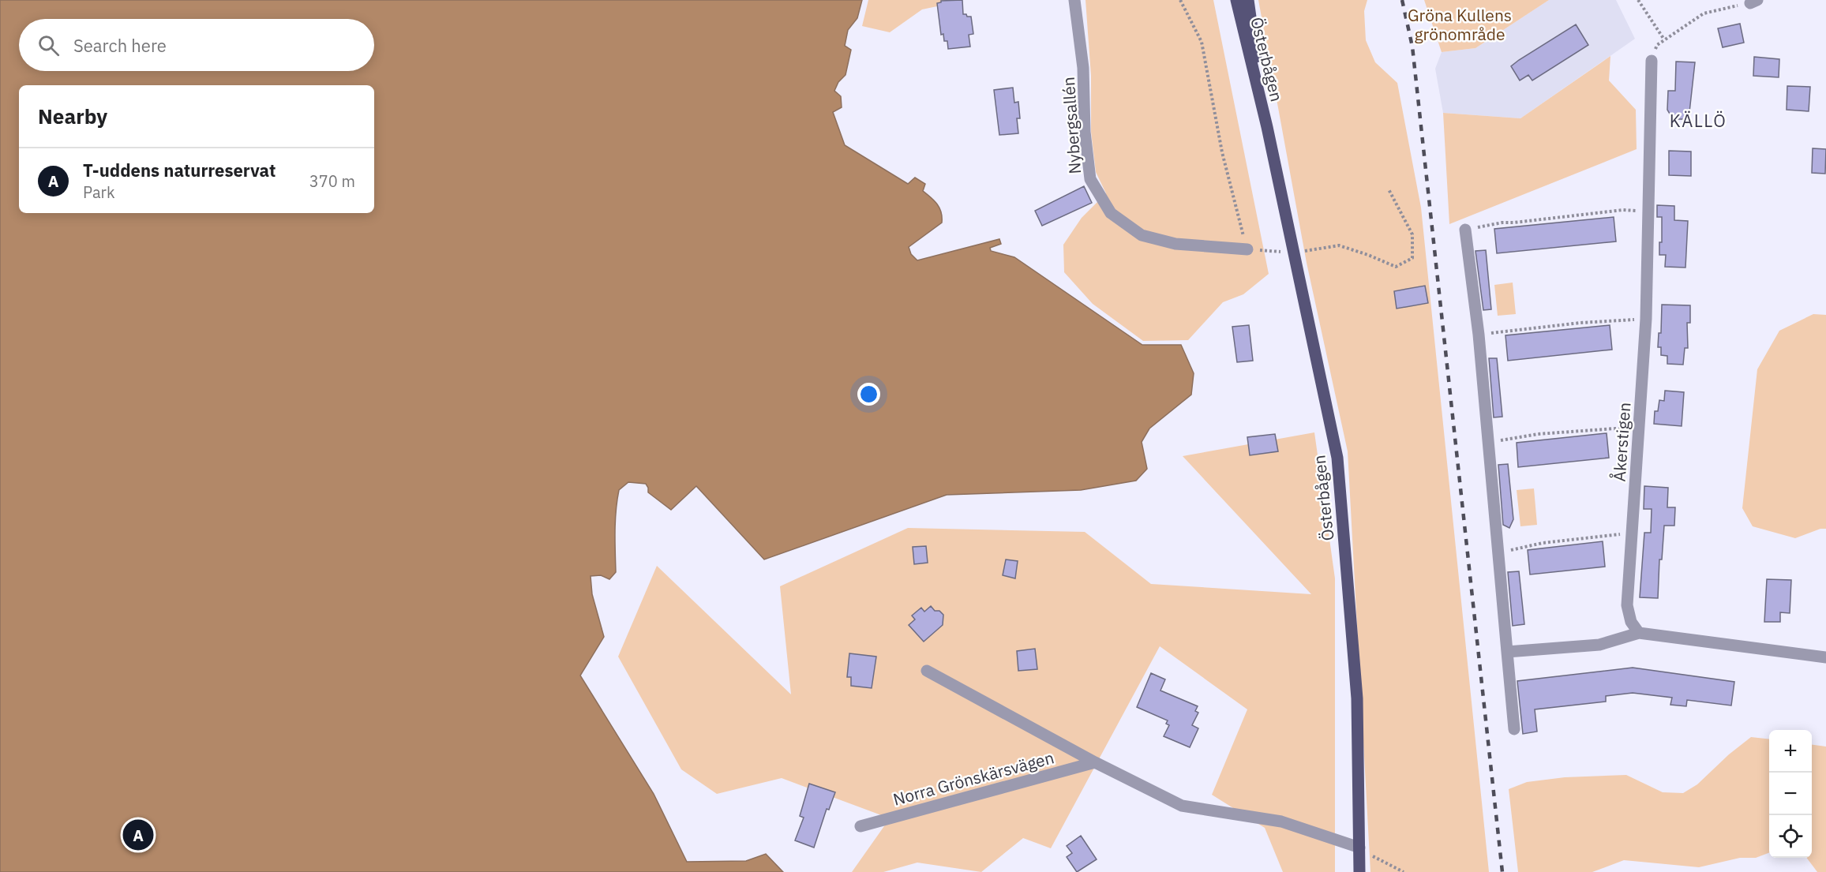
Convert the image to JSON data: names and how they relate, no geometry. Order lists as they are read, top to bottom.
{
  "streets": {
    "main road": ["Österbågen"],
    "street": ["Nybergsallén", "Åkerstigen", "Norra Grönskärsvägen"]
  },
  "crossings": [
    ["Österbågen", "Norra Grönskärsvägen"]
  ],
  "districts": ["KÄLLÖ"],
  "parks": ["Gröna Kullens grönområde"],
  "page": {
    "search": "Search here",
    "heading": "Nearby",
    "list": [
      {
        "mark": "A",
        "name": "T-uddens naturreservat",
        "note": "Park",
        "value": "370 m"
      }
    ],
    "map_buttons": ["+", "−"],
    "pins": "A"
  }
}
